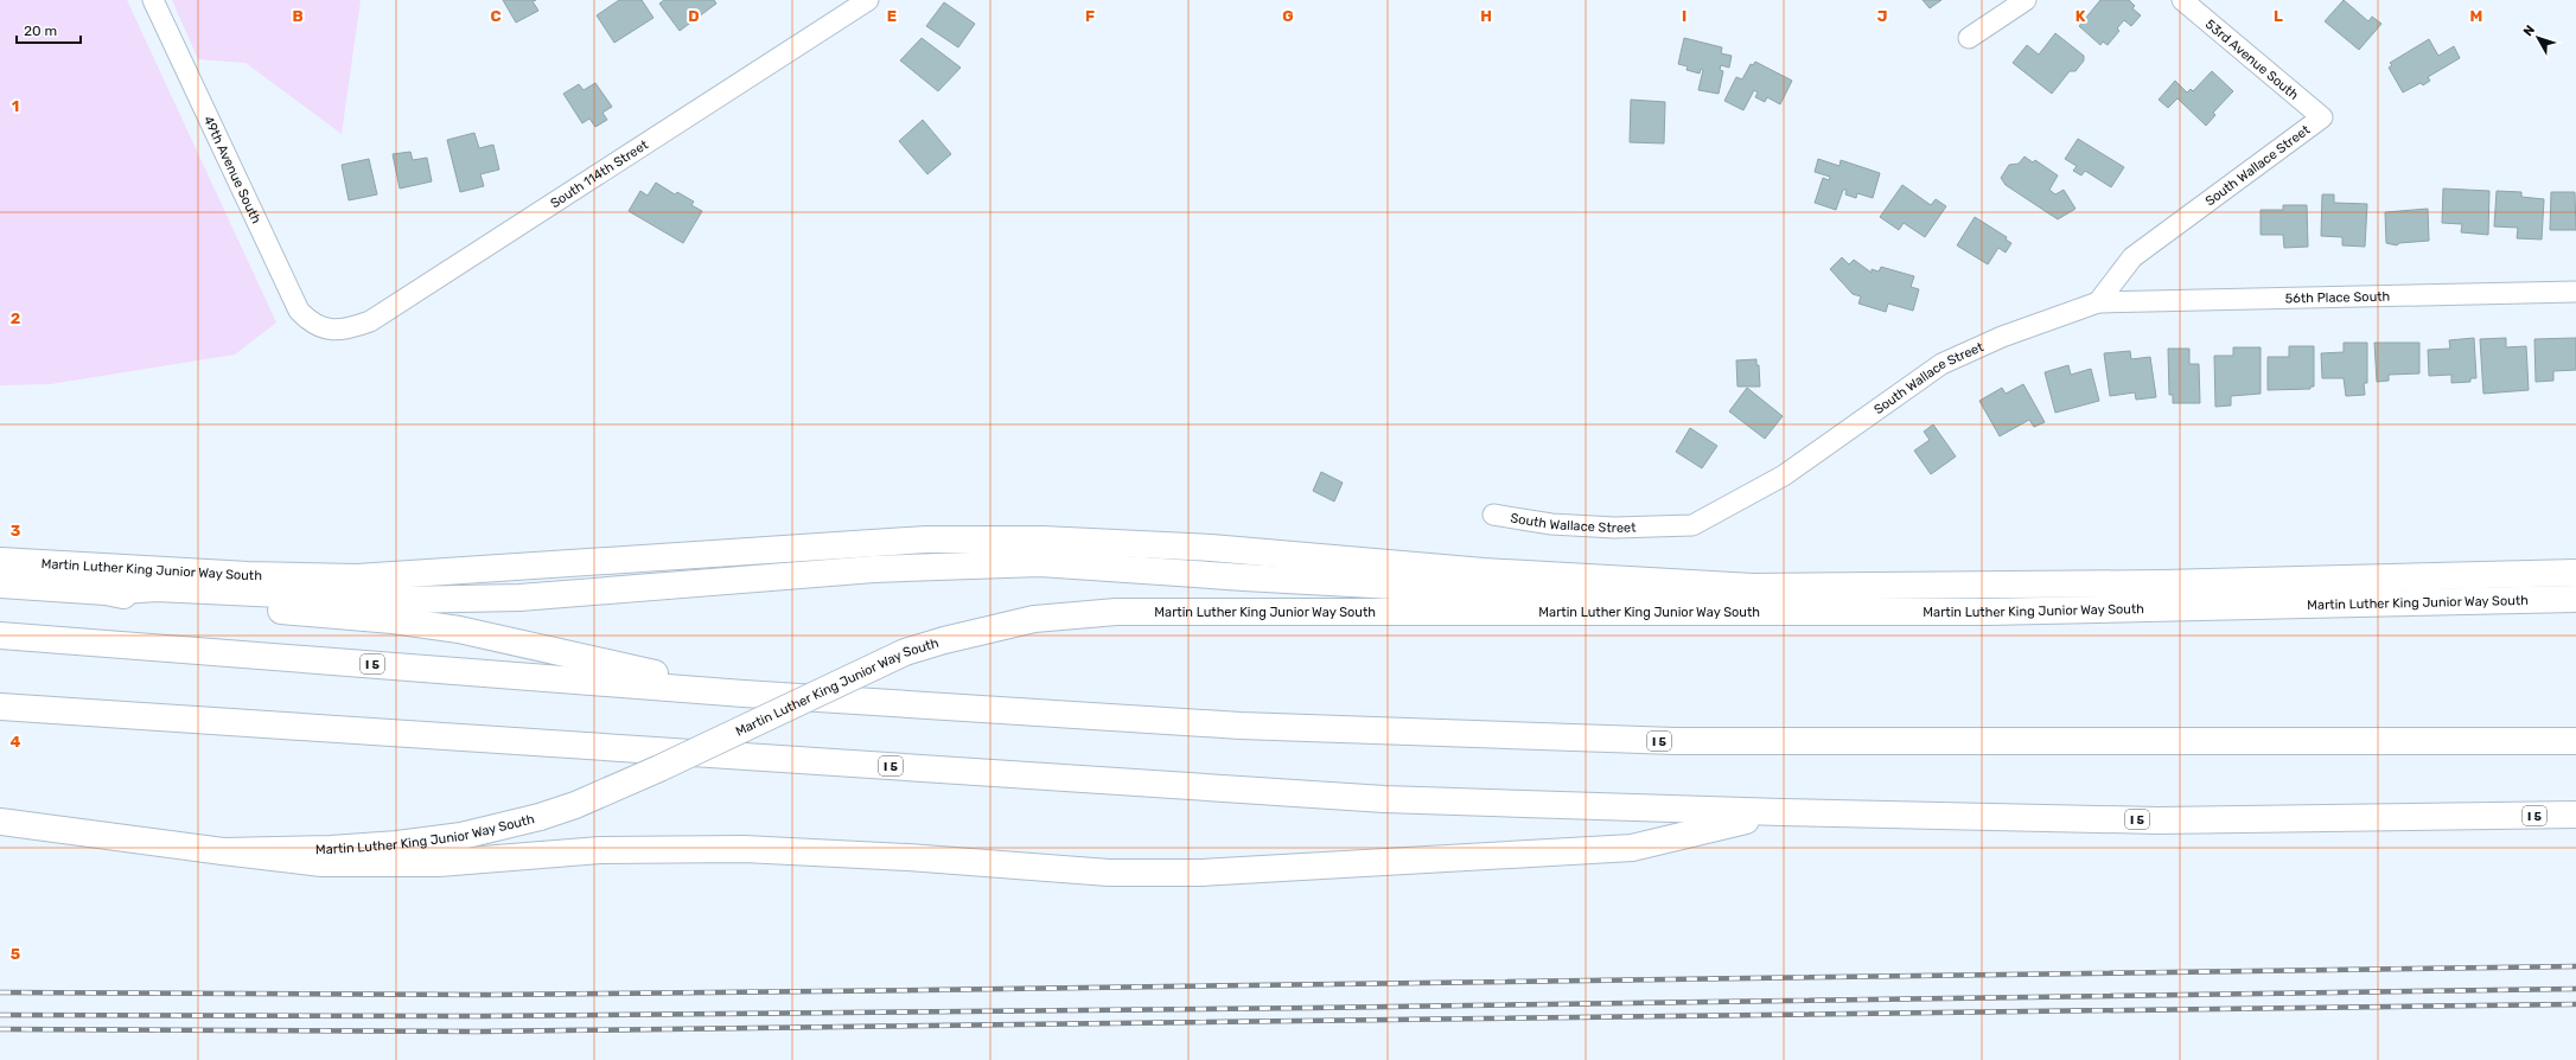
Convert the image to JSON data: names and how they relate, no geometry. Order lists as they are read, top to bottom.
{
  "streets": {
    "main road": ["Martin Luther King Junior Way South", "I 5"],
    "street": [
      "53rd Avenue South",
      "South Wallace Street",
      "49th Avenue South",
      "South 114th Street",
      "56th Place South"
    ]
  },
  "crossings": [
    ["53rd Avenue South", "South Wallace Street"],
    ["South Wallace Street", "56th Place South"],
    ["49th Avenue South", "South 114th Street"]
  ],
  "scale_bar": "20 m",
  "north": "top left",
  "grid": {
    "columns": [
      "B",
      "C",
      "D",
      "E",
      "F",
      "G",
      "H",
      "I",
      "J",
      "K",
      "L",
      "M"
    ],
    "rows": [
      "1",
      "2",
      "3",
      "4",
      "5"
    ]
  }
}
